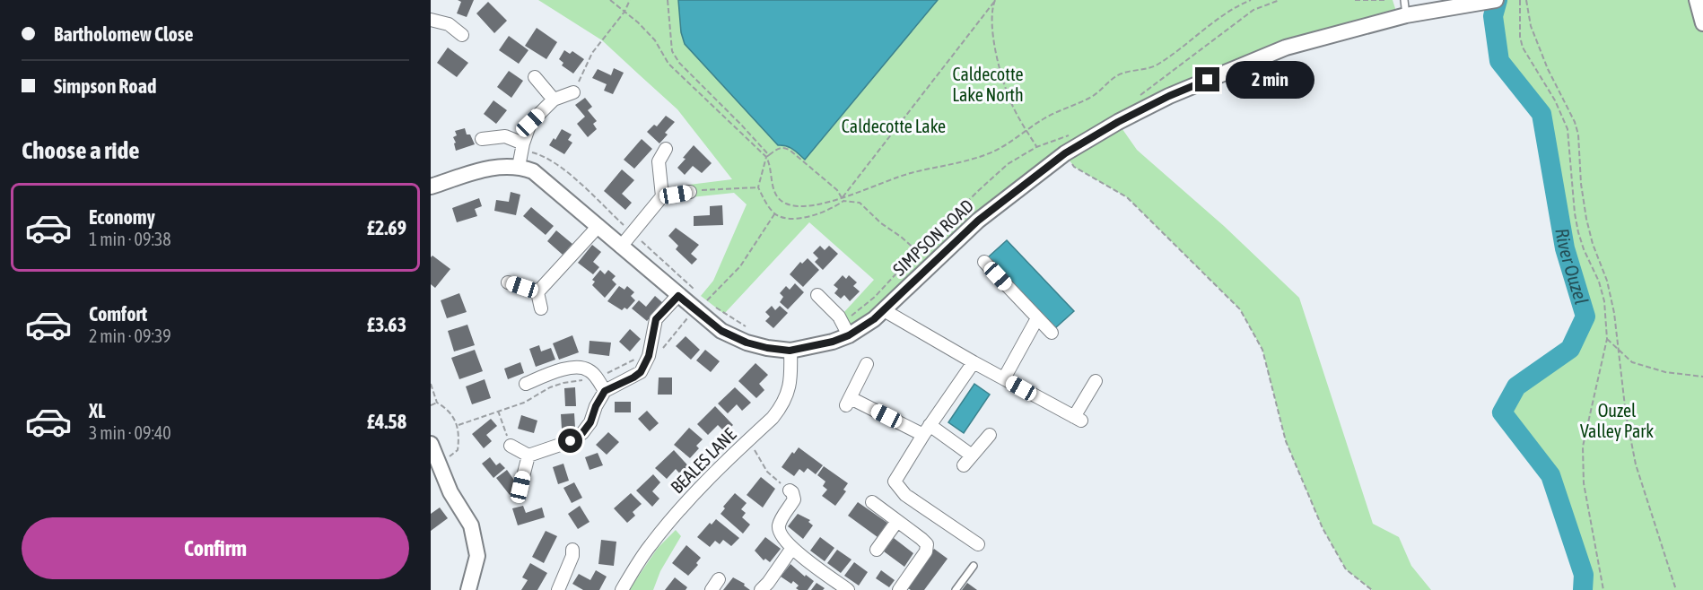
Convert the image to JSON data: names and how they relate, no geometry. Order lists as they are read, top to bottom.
{
  "streets": {
    "street": ["SIMPSON ROAD", "BEALES LANE"]
  },
  "crossings": [
    ["SIMPSON ROAD", "BEALES LANE"]
  ],
  "water": ["River Ouzel"],
  "parks": ["Caldecotte Lake North", "Caldecotte Lake", "Ouzel Valley Park"],
  "page": {
    "banner": ["Bartholomew Close", "Simpson Road"],
    "bubble": "2 min",
    "heading": "Choose a ride",
    "list": [
      {
        "name": "Economy",
        "note": "1 min · 09:38",
        "value": "£2.69"
      },
      {
        "name": "Comfort",
        "note": "2 min · 09:39",
        "value": "£3.63"
      },
      {
        "name": "XL",
        "note": "3 min · 09:40",
        "value": "£4.58"
      }
    ],
    "buttons": "Confirm"
  }
}
